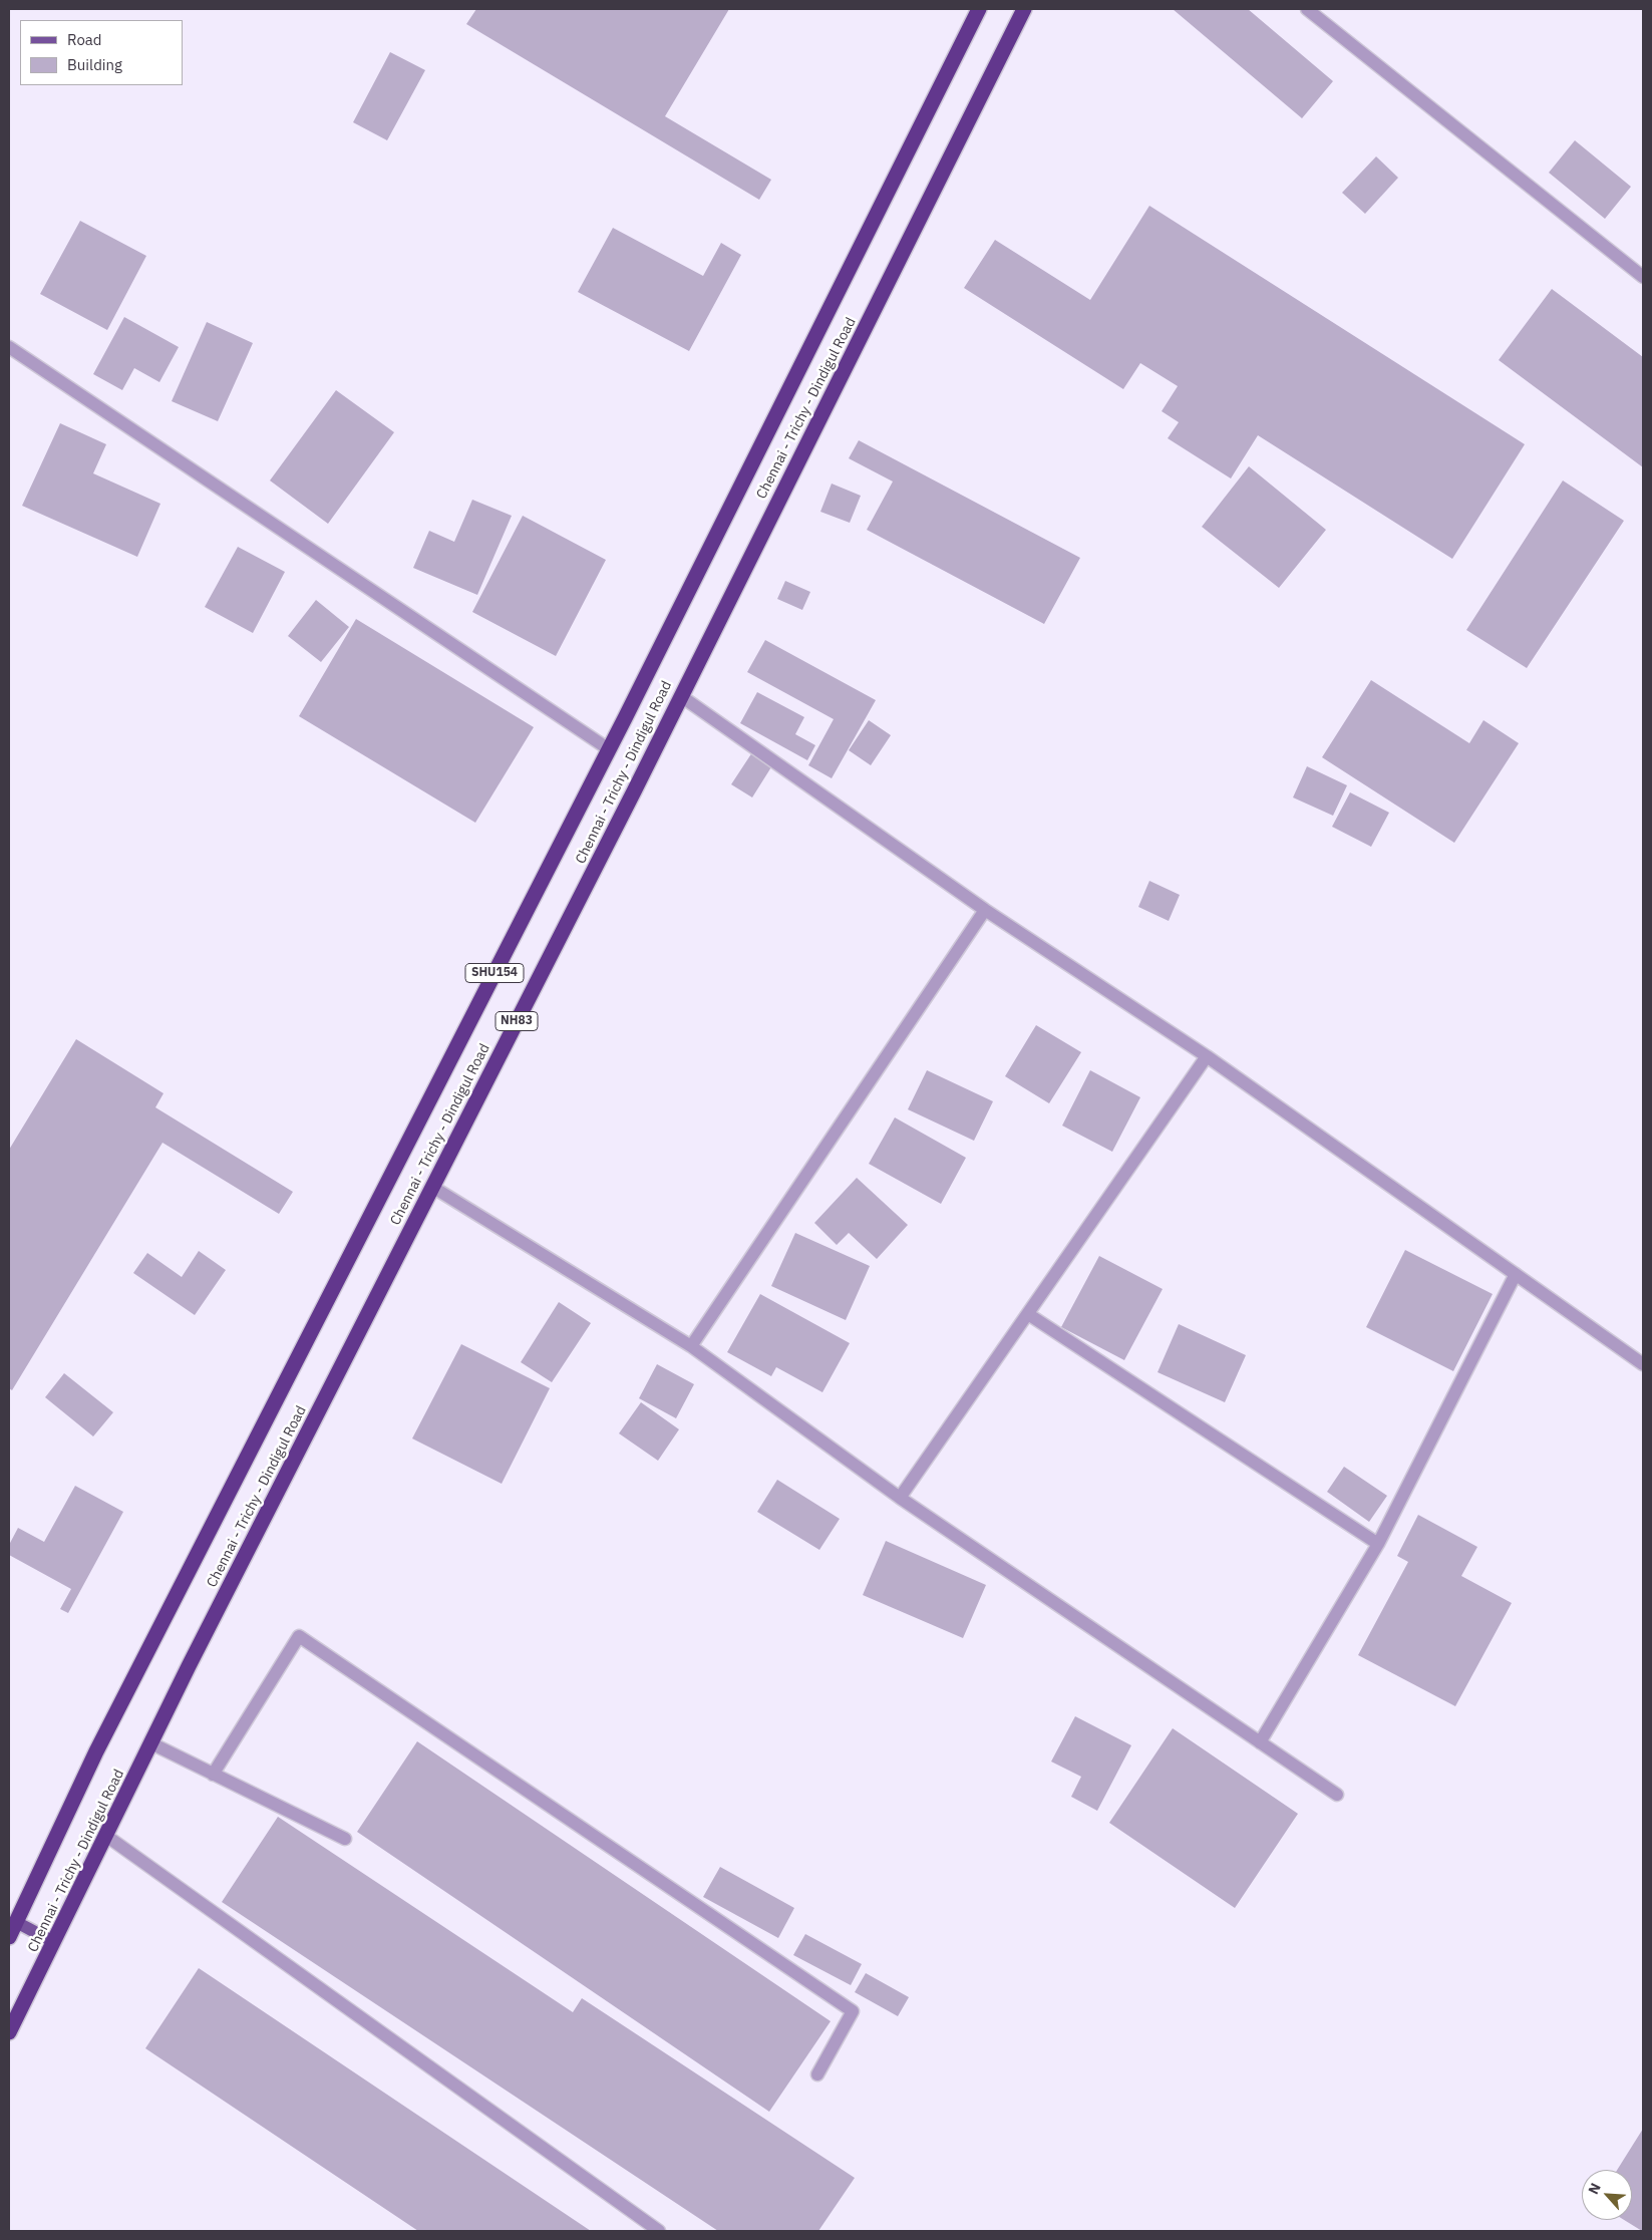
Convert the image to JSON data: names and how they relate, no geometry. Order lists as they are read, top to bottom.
{
  "streets": {
    "highway": ["Chennai - Trichy - Dindigul Road", "SHU154", "NH83"]
  },
  "legend": ["Road", "Building"],
  "north": "top left"
}
